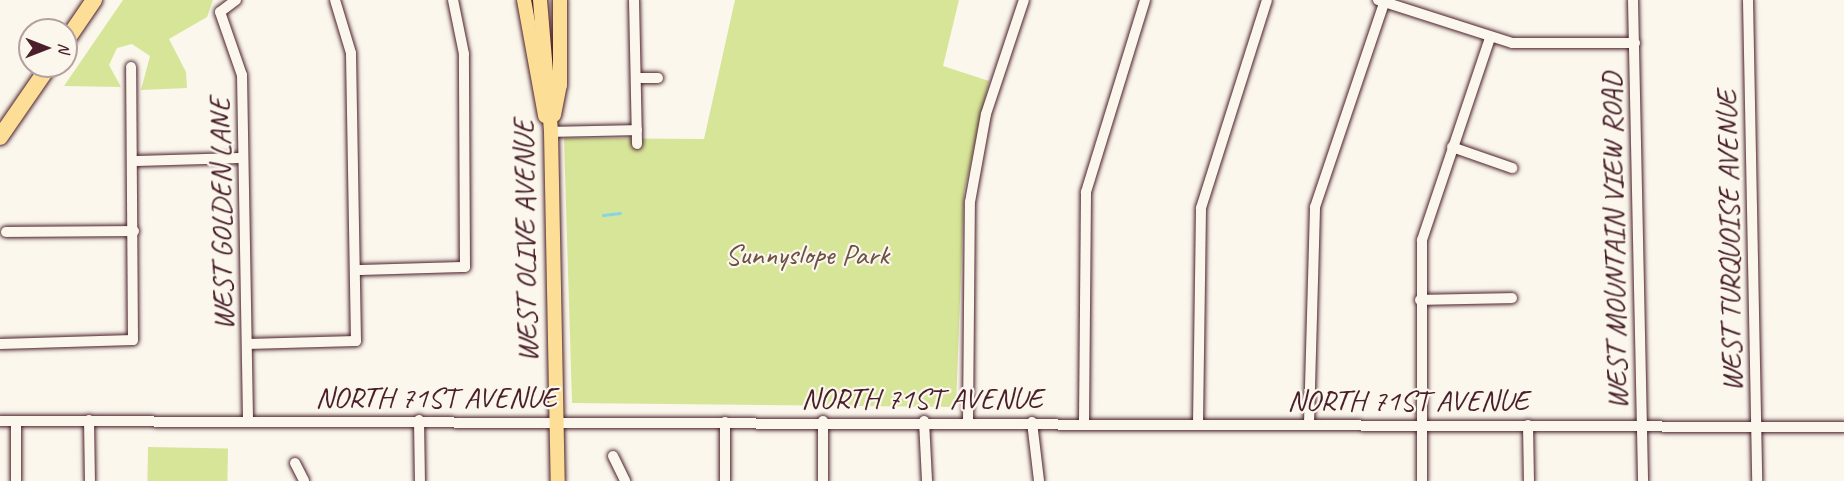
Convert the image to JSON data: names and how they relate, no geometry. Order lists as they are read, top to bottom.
{
  "streets": {
    "main road": ["WEST OLIVE AVENUE"],
    "street": [
      "WEST GOLDEN LANE",
      "WEST MOUNTAIN VIEW ROAD",
      "WEST TURQUOISE AVENUE",
      "NORTH 71ST AVENUE"
    ]
  },
  "crossings": [
    ["WEST GOLDEN LANE", "NORTH 71ST AVENUE"],
    ["WEST OLIVE AVENUE", "NORTH 71ST AVENUE"],
    ["WEST MOUNTAIN VIEW ROAD", "NORTH 71ST AVENUE"],
    ["WEST TURQUOISE AVENUE", "NORTH 71ST AVENUE"]
  ],
  "parks": ["Sunnyslope Park"],
  "north": "right"
}
